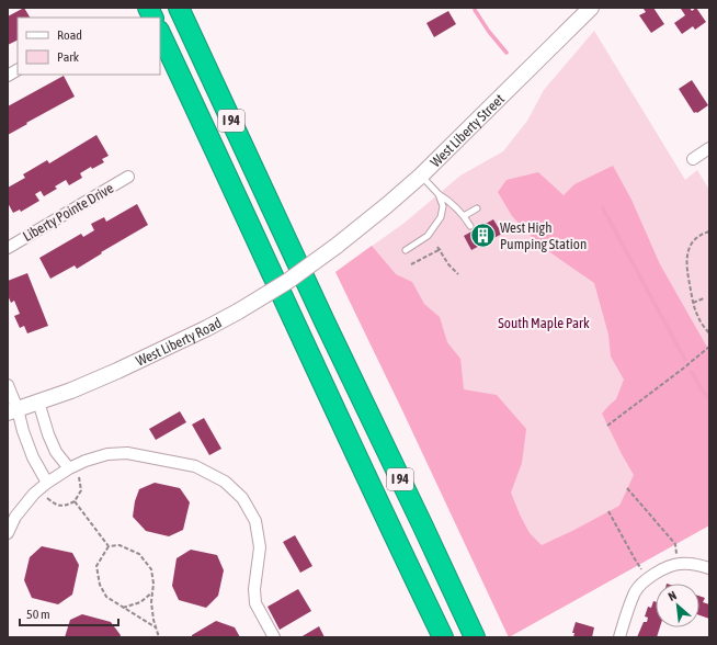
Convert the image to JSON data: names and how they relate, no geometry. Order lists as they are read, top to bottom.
{
  "streets": {
    "highway": ["I 94"],
    "main road": ["West Liberty Street", "West Liberty Road"],
    "street": ["Liberty Pointe Drive"]
  },
  "crossings": [
    ["West Liberty Street", "West Liberty Road"]
  ],
  "parks": ["South Maple Park"],
  "places": {
    "building": ["West High Pumping Station"]
  },
  "legend": ["Road", "Park"],
  "scale_bar": "50 m",
  "north": "top left"
}
